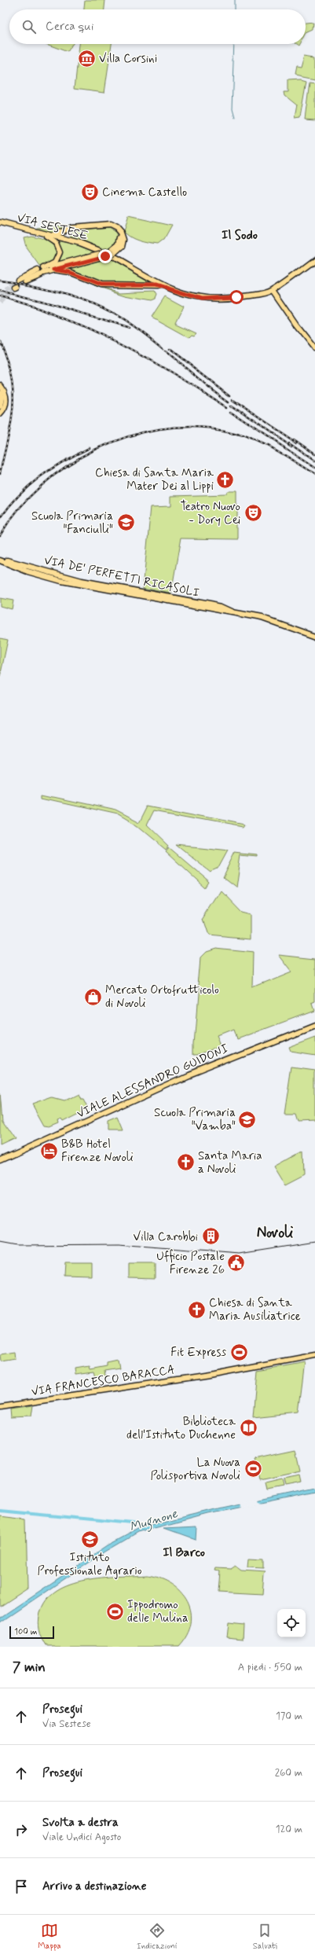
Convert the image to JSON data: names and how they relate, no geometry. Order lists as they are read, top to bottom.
{
  "streets": {
    "main road": [
      "VIA SESTESE",
      "VIA DE' PERFETTI RICASOLI",
      "VIALE ALESSANDRO GUIDONI",
      "VIA FRANCESCO BARACCA"
    ]
  },
  "districts": ["Il Sodo", "Novoli", "Il Barco"],
  "water": ["Mugnone"],
  "places": {
    "museum": ["Villa Corsini"],
    "theatre": ["Cinema Castello", "Teatro Nuovo - Dory Cei"],
    "church": ["Chiesa di Santa Maria Mater Dei al Lippi", "Santa Maria a Novoli", "Chiesa di Santa Maria Ausiliatrice"],
    "school or university": ["Scuola Primaria \"Fanciulli\"", "Scuola Primaria \"Vamba\"", "Istituto Professionale Agrario"],
    "shop": ["Mercato Ortofrutticolo di Novoli"],
    "hotel": ["B&B Hotel Firenze Novoli"],
    "building": ["Villa Carobbi"],
    "public building": ["Ufficio Postale Firenze 26"],
    "sports": ["Fit Express", "La Nuova Polisportiva Novoli", "Ippodromo delle Mulina"],
    "library": ["Biblioteca dell'Istituto Duchenne"]
  },
  "scale_bar": "100 m",
  "page": {
    "search": "Cerca qui",
    "scale": "100 m",
    "heading": ["7 min", "A piedi · 550 m"],
    "list": [
      ["Prosegui", "Via Sestese", "170 m"],
      ["Prosegui", "260 m"],
      ["Svolta a destra", "Viale Undici Agosto", "120 m"],
      "Arrivo a destinazione"
    ],
    "nav": ["Mappa", "Indicazioni", "Salvati"]
  }
}
